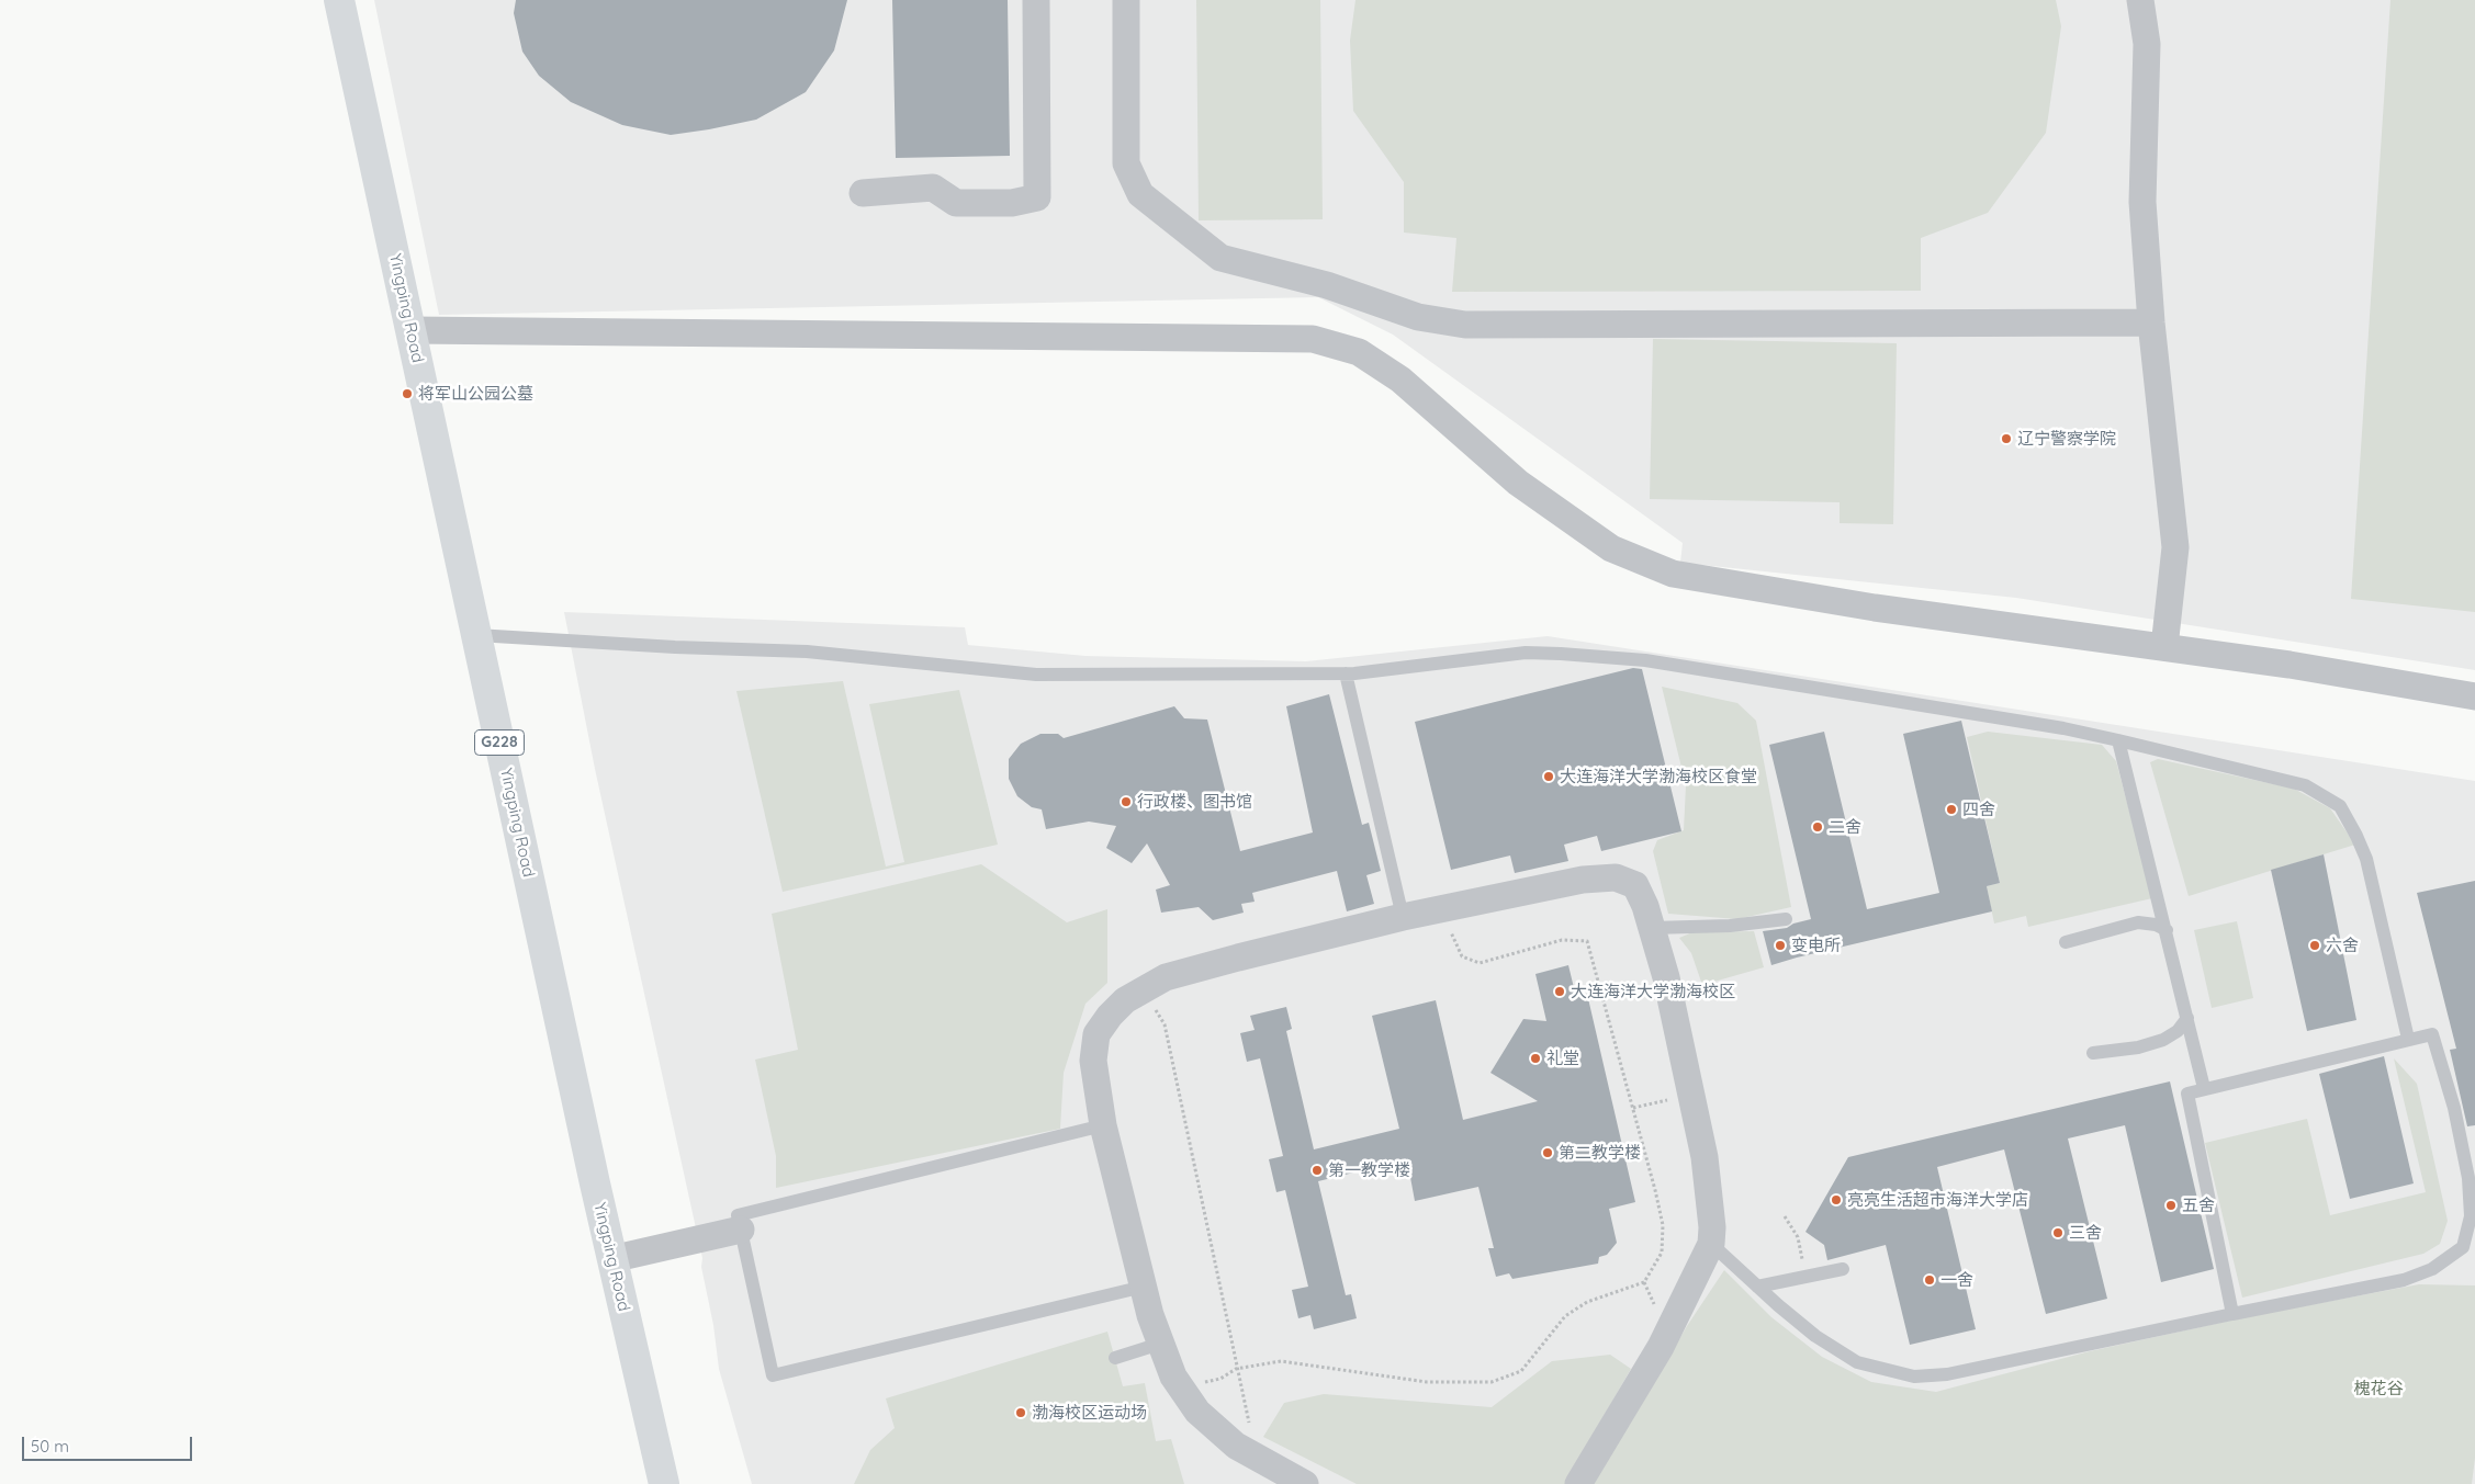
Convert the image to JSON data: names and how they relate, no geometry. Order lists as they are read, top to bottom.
{
  "streets": {
    "highway": ["Yingping Road", "G228"]
  },
  "parks": ["槐花谷"],
  "places": [
    "将军山公园公墓",
    "辽宁警察学院",
    "大连海洋大学渤海校区食堂",
    "行政楼、图书馆",
    "四舍",
    "二舍",
    "变电所",
    "六舍",
    "大连海洋大学渤海校区",
    "礼堂",
    "第二教学楼",
    "第一教学楼",
    "亮亮生活超市海洋大学店",
    "五舍",
    "三舍",
    "一舍",
    "渤海校区运动场"
  ],
  "scale_bar": "50 m"
}
